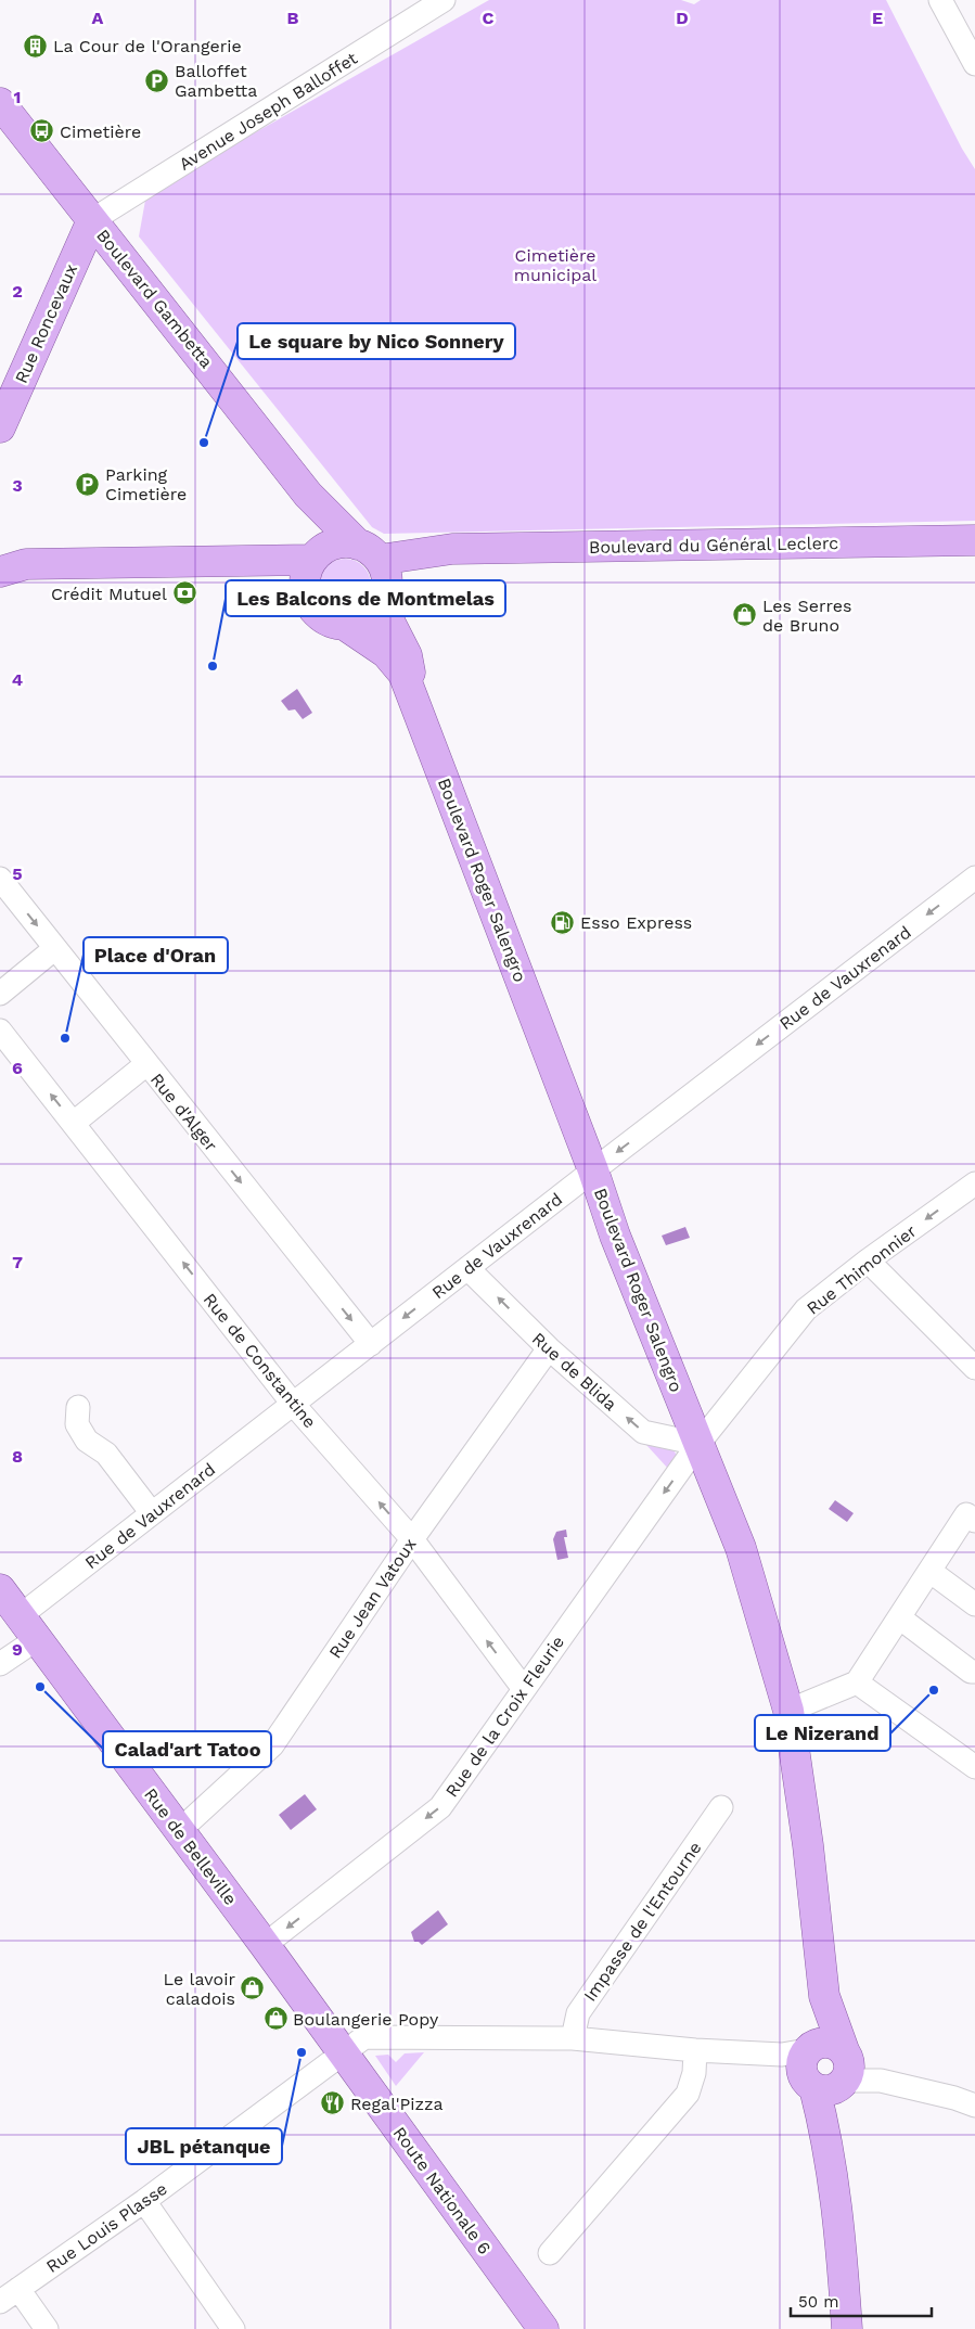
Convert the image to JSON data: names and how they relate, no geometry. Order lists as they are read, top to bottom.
{
  "streets": {
    "main road": [
      "Boulevard Gambetta",
      "Rue Roncevaux",
      "Boulevard du Général Leclerc",
      "Boulevard Roger Salengro",
      "Rue de Belleville",
      "Route Nationale 6"
    ],
    "street": [
      "Avenue Joseph Balloffet",
      "Rue de Vauxrenard",
      "Rue d'Alger",
      "Rue Thimonnier",
      "Rue de Constantine",
      "Rue de Blida",
      "Rue Jean Vatoux",
      "Rue de la Croix Fleurie",
      "Impasse de l'Entourne",
      "Rue Louis Plasse"
    ]
  },
  "crossings": [
    ["Avenue Joseph Balloffet", "Boulevard Gambetta"],
    ["Avenue Joseph Balloffet", "Rue Roncevaux"],
    ["Boulevard Gambetta", "Rue Roncevaux"],
    ["Boulevard Gambetta", "Boulevard du Général Leclerc"],
    ["Boulevard Gambetta", "Boulevard Roger Salengro"],
    ["Boulevard du Général Leclerc", "Boulevard Roger Salengro"],
    ["Boulevard Roger Salengro", "Rue de Vauxrenard"],
    ["Boulevard Roger Salengro", "Rue Thimonnier"],
    ["Boulevard Roger Salengro", "Rue de Blida"],
    ["Boulevard Roger Salengro", "Rue de la Croix Fleurie"],
    ["Boulevard Roger Salengro", "Rue Louis Plasse"],
    ["Rue de Vauxrenard", "Rue d'Alger"],
    ["Rue de Vauxrenard", "Rue de Constantine"],
    ["Rue de Vauxrenard", "Rue de Blida"],
    ["Rue de Vauxrenard", "Rue de Belleville"],
    ["Rue Thimonnier", "Rue de Blida"],
    ["Rue Thimonnier", "Rue de la Croix Fleurie"],
    ["Rue de Constantine", "Rue Jean Vatoux"],
    ["Rue de Constantine", "Rue de la Croix Fleurie"],
    ["Rue de Blida", "Rue Jean Vatoux"],
    ["Rue de Blida", "Rue de la Croix Fleurie"],
    ["Rue Jean Vatoux", "Rue de Belleville"],
    ["Rue de la Croix Fleurie", "Rue de Belleville"],
    ["Rue de Belleville", "Route Nationale 6"],
    ["Rue de Belleville", "Rue Louis Plasse"],
    ["Impasse de l'Entourne", "Rue Louis Plasse"],
    ["Route Nationale 6", "Rue Louis Plasse"]
  ],
  "one_way": [
    "Rue de Vauxrenard",
    "Rue d'Alger",
    "Rue de Constantine",
    "Rue de Blida",
    "Rue de la Croix Fleurie"
  ],
  "parks": ["Cimetière municipal"],
  "places": {
    "building": ["La Cour de l'Orangerie"],
    "parking": ["Balloffet Gambetta", "Parking Cimetière"],
    "bus stop": ["Cimetière"],
    "other": [
      "Le square by Nico Sonnery",
      "Les Balcons de Montmelas",
      "Place d'Oran",
      "Calad'art Tatoo",
      "Le Nizerand",
      "JBL pétanque"
    ],
    "bank": ["Crédit Mutuel"],
    "shop": ["Les Serres de Bruno", "Le lavoir caladois", "Boulangerie Popy"],
    "fuel station": ["Esso Express"],
    "restaurant": ["Regal'Pizza"]
  },
  "scale_bar": "50 m",
  "grid": {
    "columns": [
      "A",
      "B",
      "C",
      "D",
      "E"
    ],
    "rows": [
      "1",
      "2",
      "3",
      "4",
      "5",
      "6",
      "7",
      "8",
      "9"
    ]
  }
}
